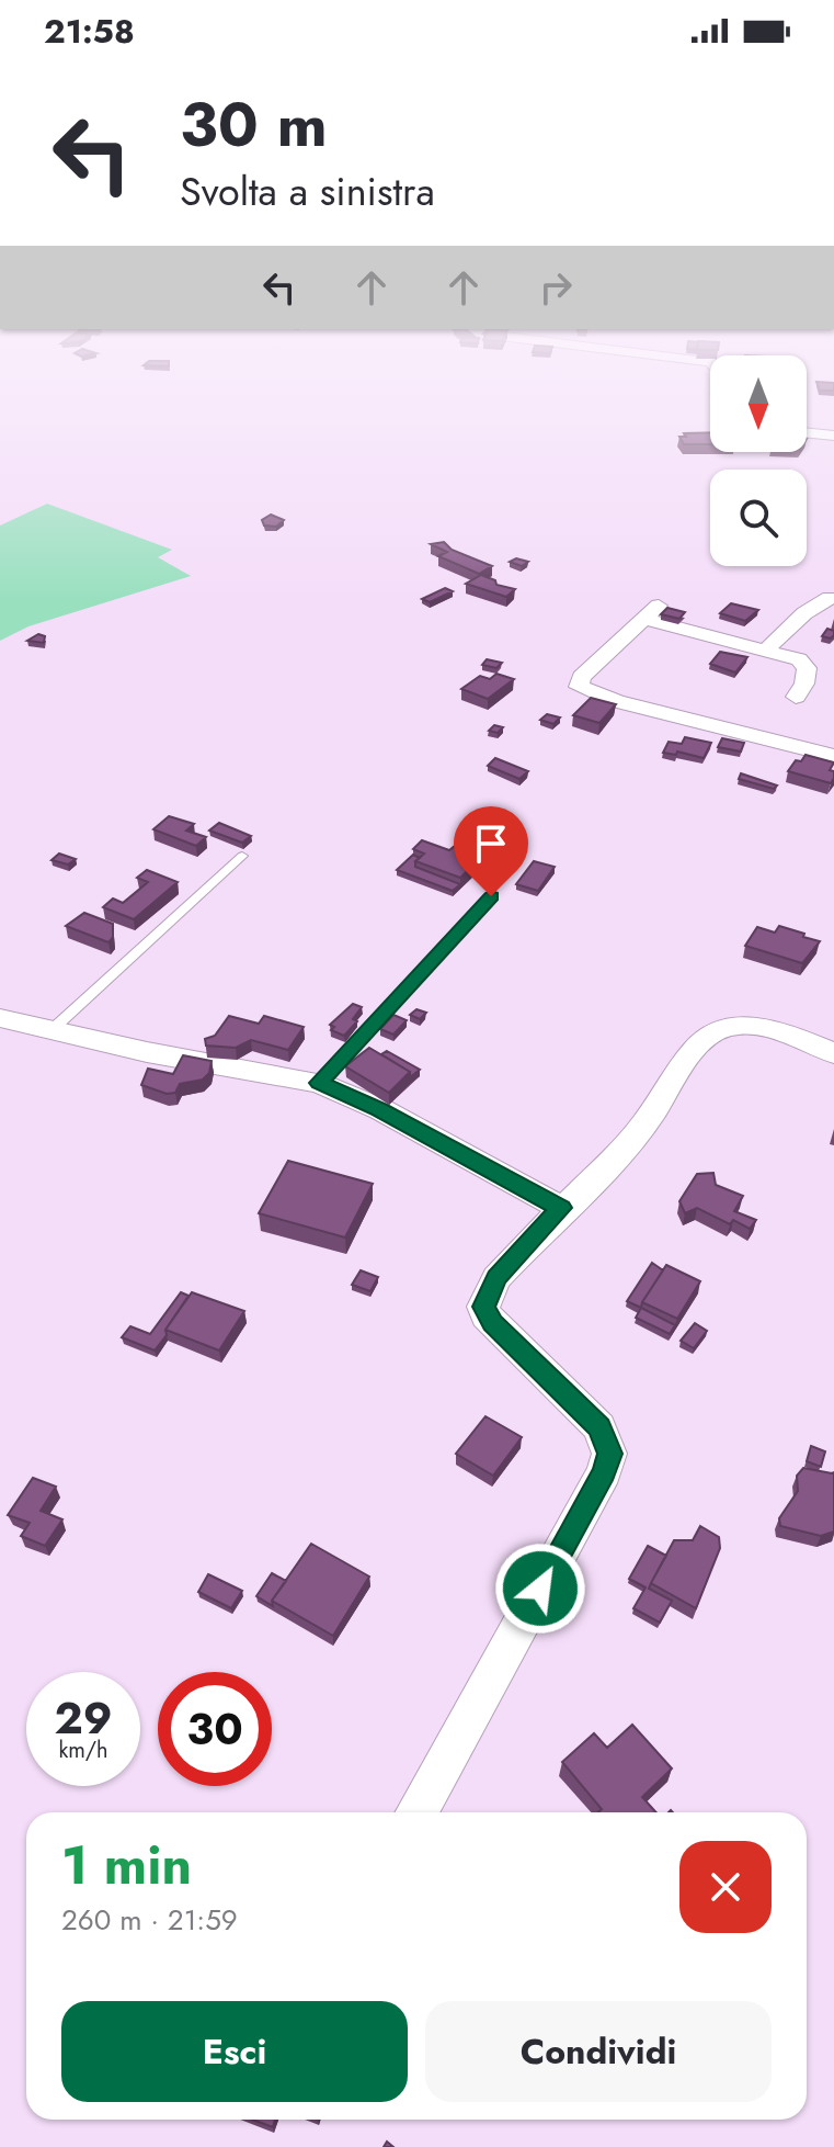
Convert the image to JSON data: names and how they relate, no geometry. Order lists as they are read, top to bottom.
{
  "north": "bottom",
  "page": {
    "status": "21:58",
    "turn": ["30 m", "Svolta a sinistra"],
    "speed": "29 km/h",
    "limit": "30",
    "heading": ["1 min", "260 m · 21:59"],
    "buttons": ["Esci", "Condividi"]
  }
}
